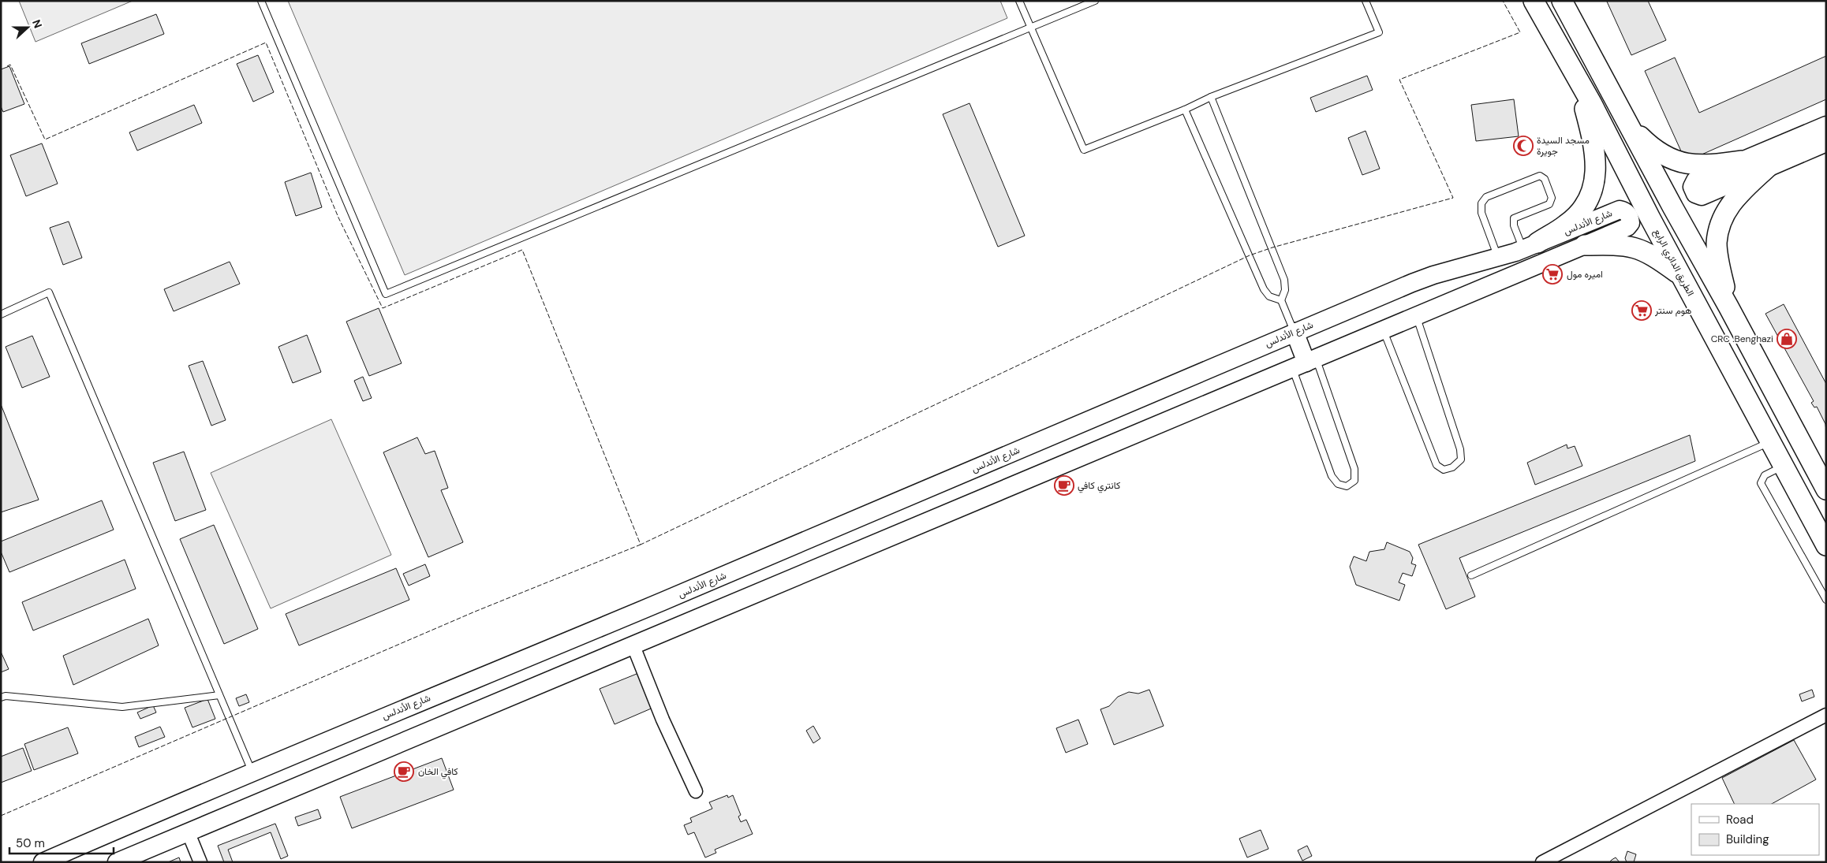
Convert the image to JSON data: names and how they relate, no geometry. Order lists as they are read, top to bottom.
{
  "streets": {
    "main road": ["شارع الأندلس", "الطريق الدائري الرابع"]
  },
  "places": {
    "mosque": ["مسجد السيدة جويرة"],
    "supermarket": ["اميره مول", "هوم سنتر"],
    "shop": ["CRC .Benghazi"],
    "cafe": ["كانتري كافي", "كافي الخان"]
  },
  "legend": ["Road", "Building"],
  "scale_bar": "50 m",
  "north": "right"
}
